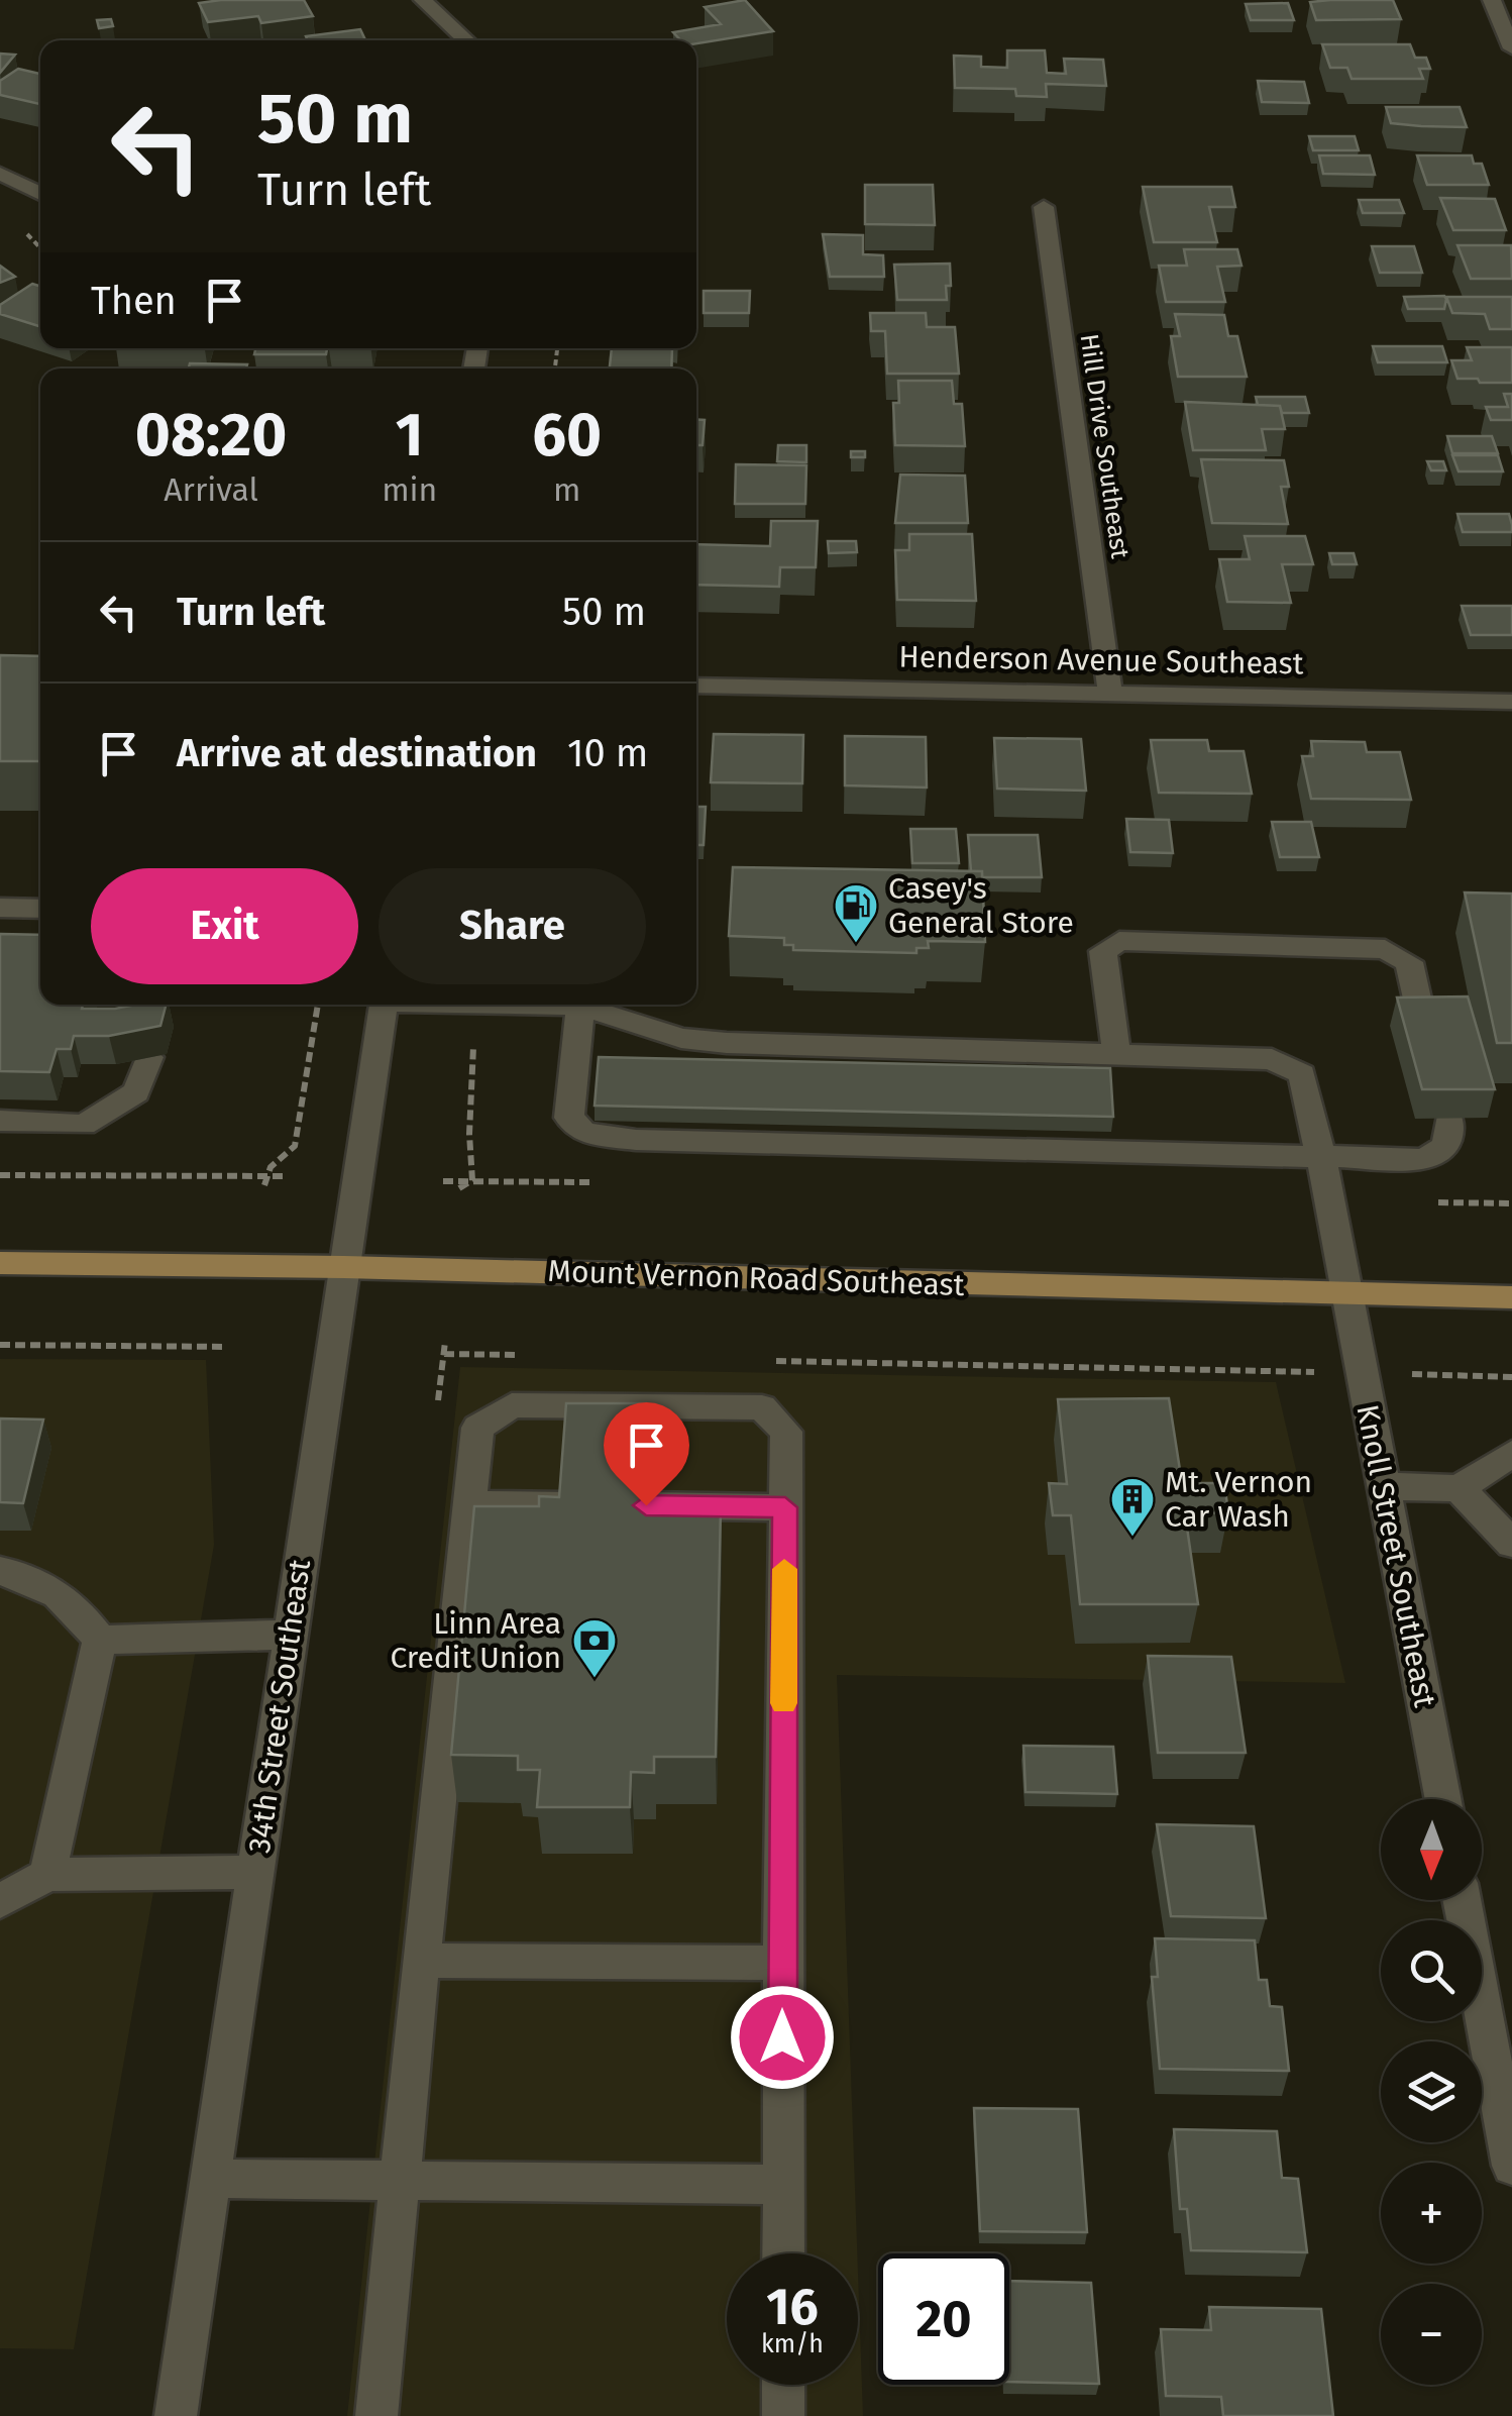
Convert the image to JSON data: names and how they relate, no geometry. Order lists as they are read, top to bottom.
{
  "streets": {
    "main road": ["Mount Vernon Road Southeast"],
    "street": [
      "Hill Drive Southeast",
      "Henderson Avenue Southeast",
      "Knoll Street Southeast",
      "34th Street Southeast"
    ]
  },
  "crossings": [
    ["Hill Drive Southeast", "Henderson Avenue Southeast"],
    ["Mount Vernon Road Southeast", "Knoll Street Southeast"],
    ["Mount Vernon Road Southeast", "34th Street Southeast"]
  ],
  "places": {
    "fuel station": ["Casey's General Store"],
    "building": ["Mt. Vernon Car Wash"],
    "bank": ["Linn Area Credit Union"]
  },
  "north": "bottom",
  "page": {
    "turn": ["50 m", "Turn left"],
    "then": "Then",
    "eta": [
      "08:20",
      "Arrival",
      "1",
      "min",
      "60",
      "m"
    ],
    "list": [
      {
        "name": "Turn left",
        "value": "50 m"
      },
      {
        "name": "Arrive at destination",
        "value": "10 m"
      }
    ],
    "buttons": ["Exit", "Share"],
    "map_buttons": ["+", "−"],
    "speed": "16 km/h",
    "limit": "20"
  }
}
